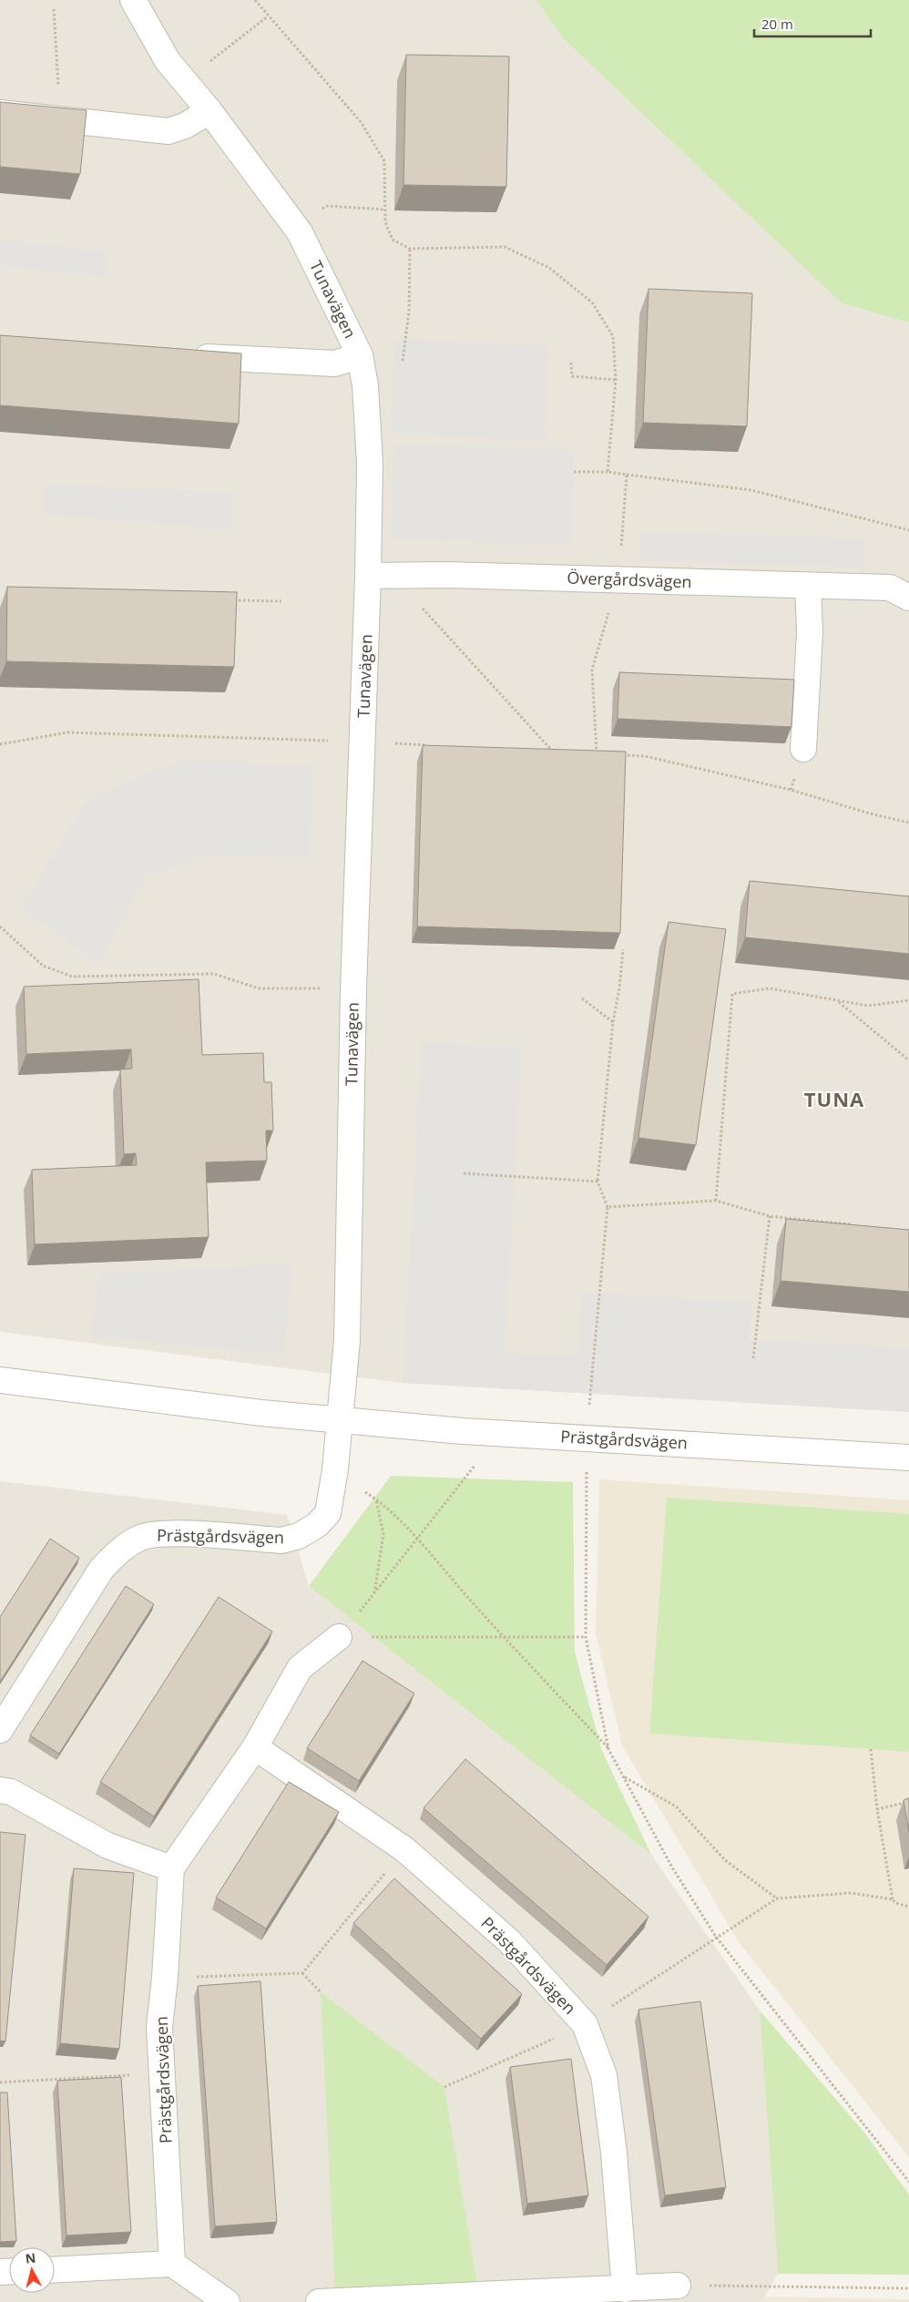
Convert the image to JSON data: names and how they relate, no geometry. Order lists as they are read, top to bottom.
{
  "streets": {
    "street": ["Tunavägen", "Övergårdsvägen", "Prästgårdsvägen"]
  },
  "crossings": [
    ["Tunavägen", "Övergårdsvägen"],
    ["Tunavägen", "Prästgårdsvägen"]
  ],
  "districts": ["TUNA"],
  "scale_bar": "20 m",
  "north": "top"
}
